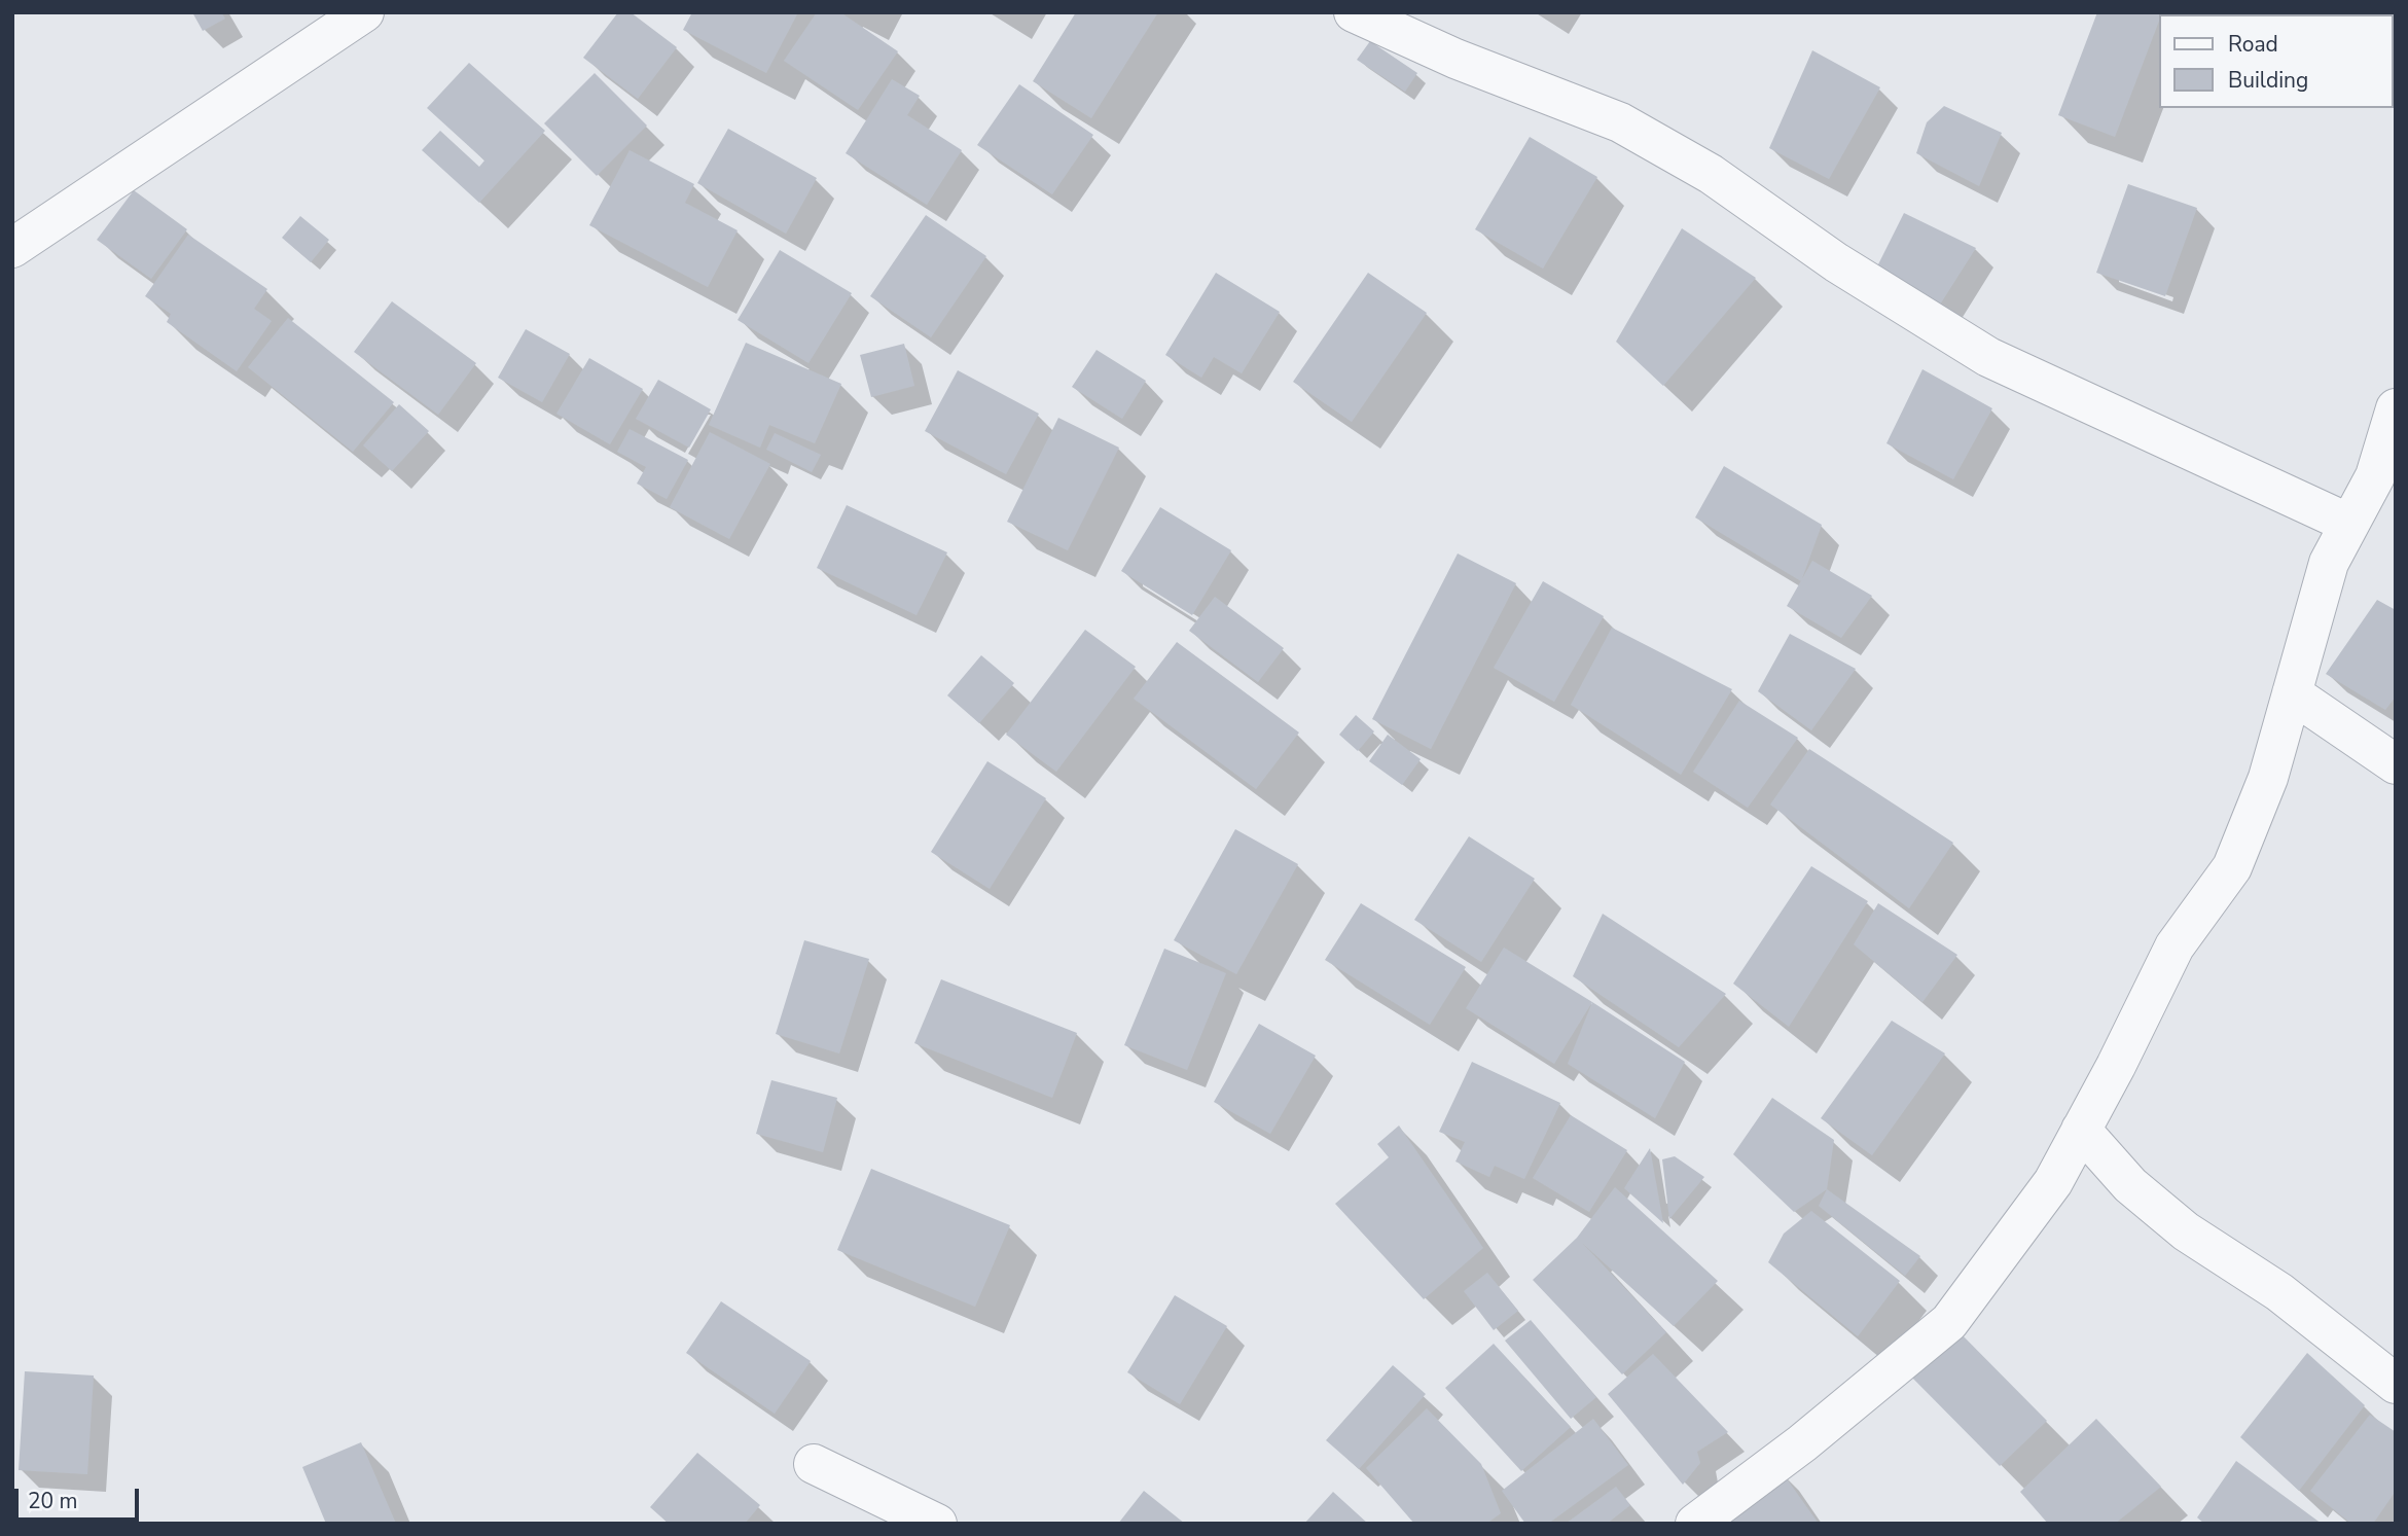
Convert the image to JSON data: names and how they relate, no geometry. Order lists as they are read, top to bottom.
{
  "legend": ["Road", "Building"],
  "scale_bar": "20 m"
}
